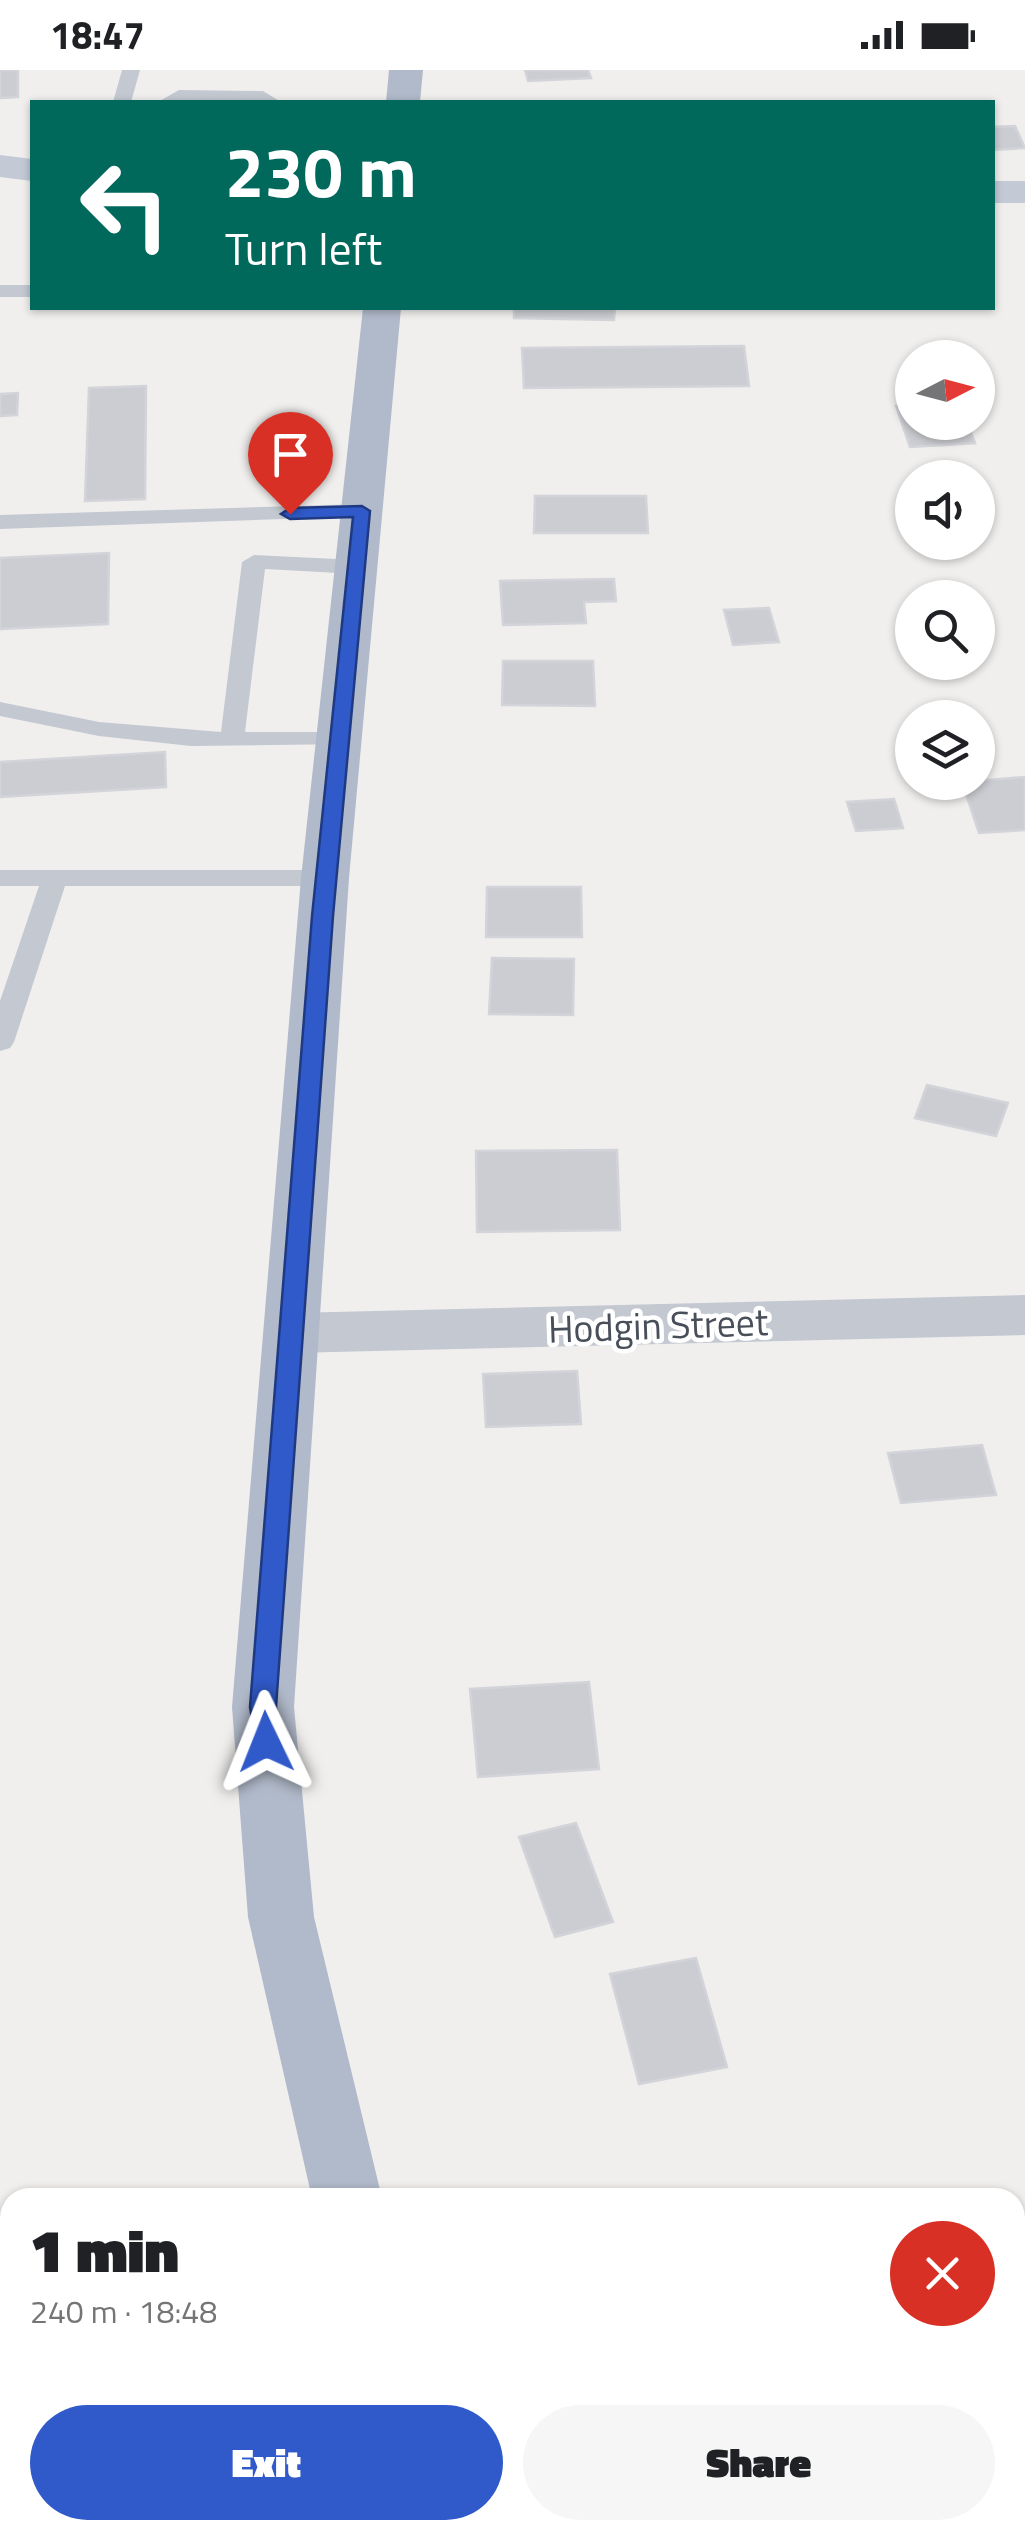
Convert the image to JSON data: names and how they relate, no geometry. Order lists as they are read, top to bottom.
{
  "streets": {
    "street": ["Hodgin Street"]
  },
  "north": "right",
  "page": {
    "status": "18:47",
    "turn": ["230 m", "Turn left"],
    "heading": ["1 min", "240 m · 18:48"],
    "buttons": ["Exit", "Share"]
  }
}
